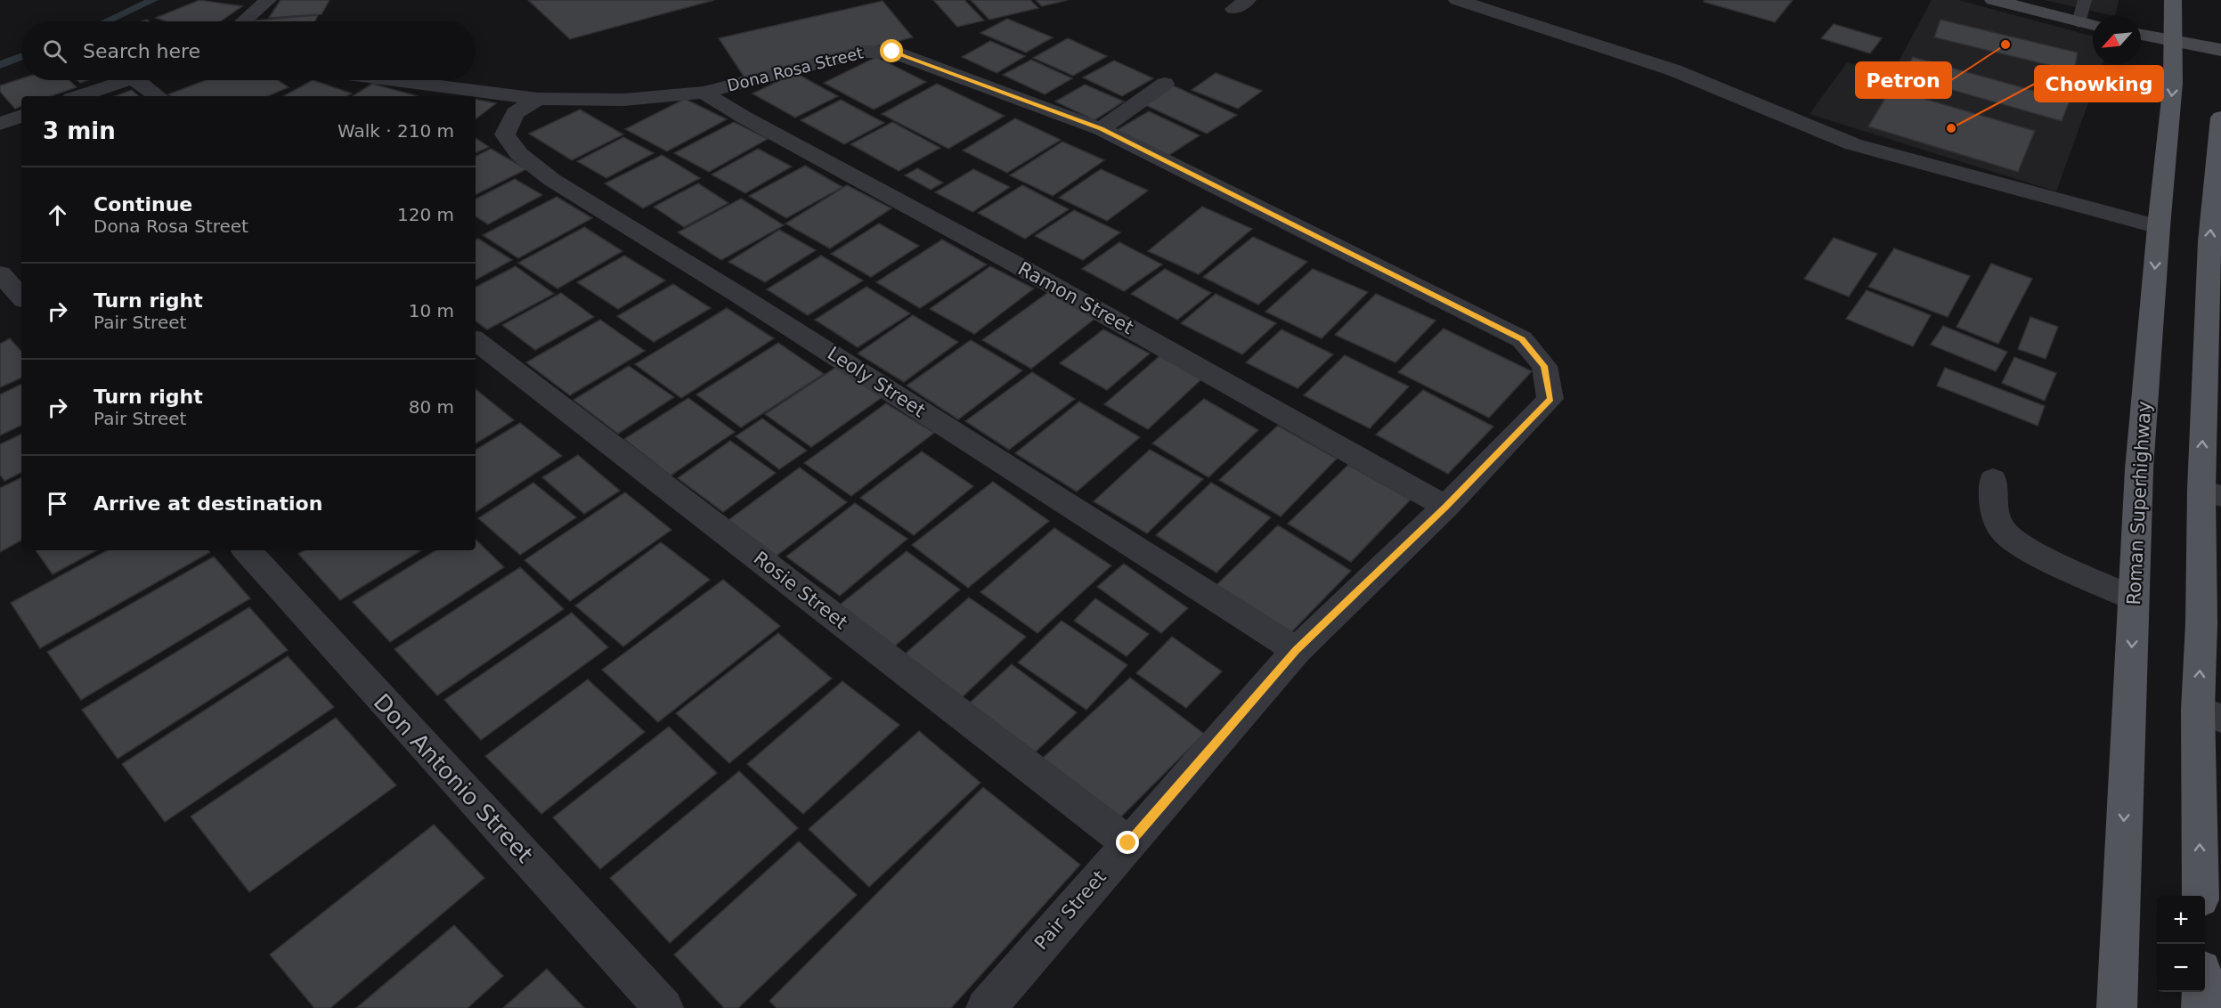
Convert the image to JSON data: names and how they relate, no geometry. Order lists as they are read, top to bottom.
{
  "streets": {
    "main road": ["Roman Superhighway"],
    "street": [
      "Dona Rosa Street",
      "Ramon Street",
      "Leoly Street",
      "Rosie Street",
      "Don Antonio Street",
      "Pair Street"
    ]
  },
  "crossings": [
    ["Dona Rosa Street", "Ramon Street"],
    ["Dona Rosa Street", "Leoly Street"],
    ["Dona Rosa Street", "Pair Street"],
    ["Ramon Street", "Pair Street"],
    ["Leoly Street", "Pair Street"],
    ["Rosie Street", "Pair Street"]
  ],
  "places": ["Petron", "Chowking"],
  "north": "bottom left",
  "page": {
    "search": "Search here",
    "heading": ["3 min", "Walk · 210 m"],
    "list": [
      ["Continue", "Dona Rosa Street", "120 m"],
      ["Turn right", "Pair Street", "10 m"],
      ["Turn right", "Pair Street", "80 m"],
      "Arrive at destination"
    ],
    "map_buttons": ["+", "−"]
  }
}
